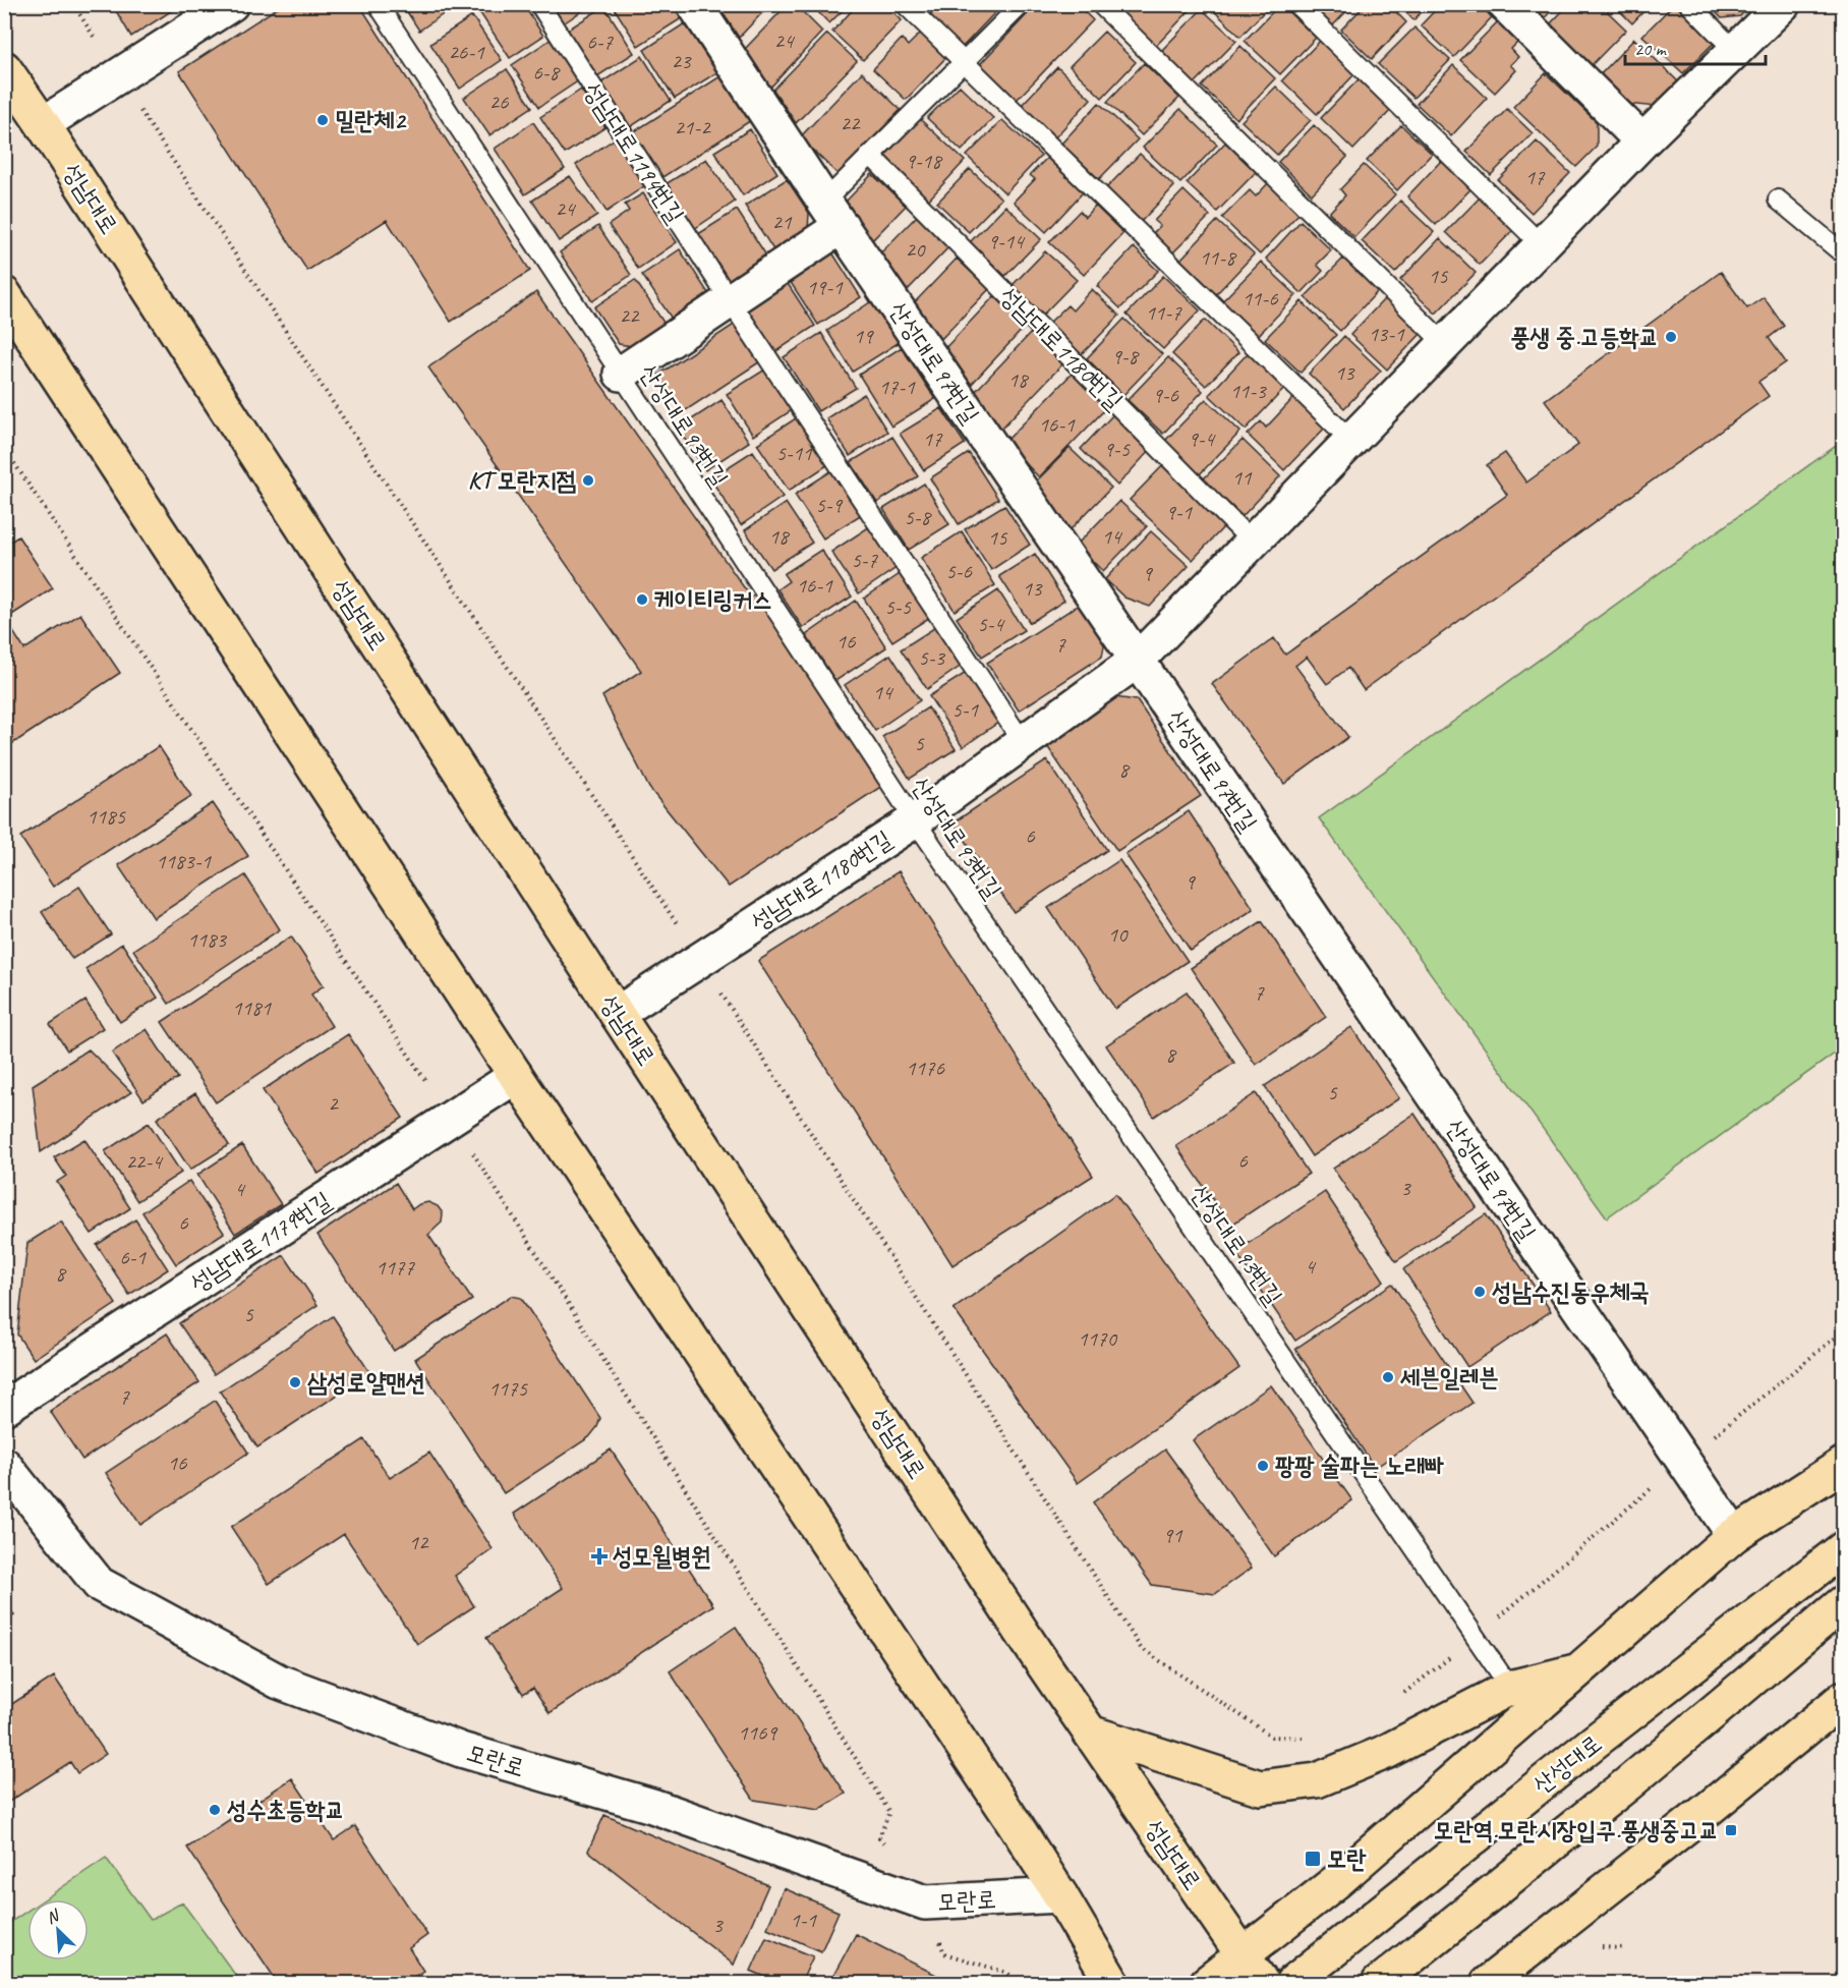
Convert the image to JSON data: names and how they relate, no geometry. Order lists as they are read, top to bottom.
{
  "streets": {
    "main road": ["성남대로", "산성대로"],
    "street": [
      "성남대로1180번길",
      "산성대로97번길",
      "성남대로1179번길",
      "모란로"
    ],
    "lane": ["성남대로1194번길", "산성대로93번길"]
  },
  "crossings": [
    ["성남대로", "성남대로1180번길"],
    ["성남대로1180번길", "산성대로97번길"],
    ["성남대로1180번길", "산성대로93번길"]
  ],
  "places": {
    "other": [
      "밀란체2",
      "풍생 중.고등학교",
      "KT 모란지점",
      "케이티링커스",
      "성남수진동우체국",
      "세븐일레븐",
      "삼성로얄맨션",
      "팡팡 술파는 노래빠",
      "성수초등학교"
    ],
    "health": ["성모윌병원"],
    "transit": ["모란역.모란시장입구.풍생중고교", "모란"]
  },
  "house_numbers": [
    "24",
    "6-7",
    "26-1",
    "23",
    "6-8",
    "26",
    "22",
    "21-2",
    "9-18",
    "17",
    "24",
    "21",
    "9-14",
    "20",
    "11-8",
    "15",
    "19-1",
    "11-6",
    "11-7",
    "22",
    "13-1",
    "19",
    "9-8",
    "13",
    "18",
    "17-1",
    "11-3",
    "9-6",
    "16-1",
    "17",
    "9-4",
    "9-5",
    "5-11",
    "11",
    "5-9",
    "9-1",
    "5-8",
    "18",
    "14",
    "15",
    "5-7",
    "5-6",
    "9",
    "16-1",
    "13",
    "5-5",
    "5-4",
    "16",
    "7",
    "5-3",
    "14",
    "5-1",
    "5",
    "8",
    "1185",
    "6",
    "1183-1",
    "9",
    "10",
    "1183",
    "7",
    "1181",
    "8",
    "1176",
    "5",
    "2",
    "6",
    "22-4",
    "3",
    "4",
    "6",
    "6-1",
    "4",
    "1177",
    "8",
    "5",
    "1170",
    "1175",
    "7",
    "16",
    "91",
    "12",
    "1169",
    "1-1",
    "3"
  ],
  "scale_bar": "20 m",
  "north": "top left"
}
